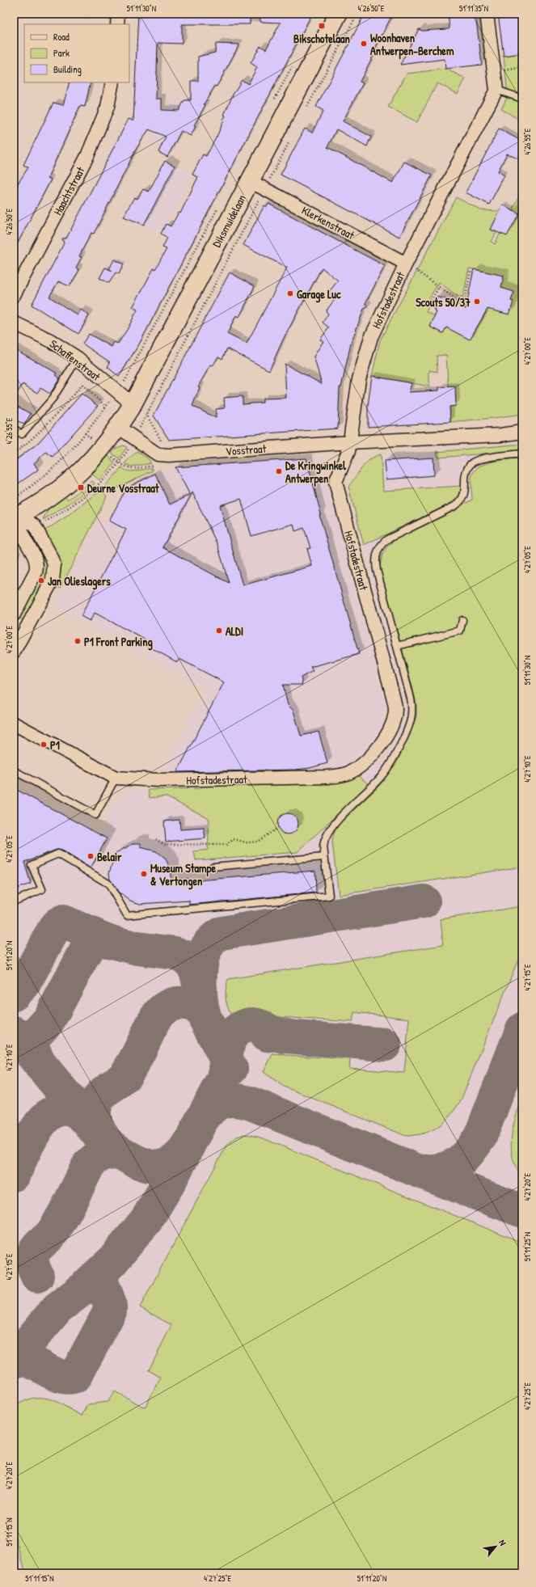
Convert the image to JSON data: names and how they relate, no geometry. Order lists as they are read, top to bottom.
{
  "streets": {
    "street": [
      "Haachtstraat",
      "Diksmuidelaan",
      "Klerkenstraat",
      "Hofstadestraat",
      "Schaffenstraat",
      "Vosstraat"
    ]
  },
  "crossings": [
    ["Diksmuidelaan", "Klerkenstraat"],
    ["Diksmuidelaan", "Schaffenstraat"],
    ["Diksmuidelaan", "Vosstraat"],
    ["Klerkenstraat", "Hofstadestraat"],
    ["Hofstadestraat", "Vosstraat"]
  ],
  "places": {
    "transit": ["Bikschotelaan", "Deurne Vosstraat"],
    "other": [
      "Woonhaven Antwerpen-Berchem",
      "Garage Luc",
      "Scouts 50/37",
      "De Kringwinkel Antwerpen",
      "Jan Olieslagers",
      "ALDI",
      "P1 Front Parking",
      "P1",
      "Belair",
      "Museum Stampe & Vertongen"
    ]
  },
  "legend": ["Road", "Park", "Building"],
  "north": "top right",
  "coordinates": [
    "51°11'30\"N",
    "4°26'50\"E",
    "51°11'35\"N",
    "4°26'55\"E",
    "4°27'00\"E",
    "4°27'05\"E",
    "4°27'10\"E",
    "51°11'20\"N",
    "4°27'15\"E",
    "4°27'20\"E",
    "51°11'25\"N",
    "4°27'25\"E",
    "51°11'15\"N"
  ]
}
